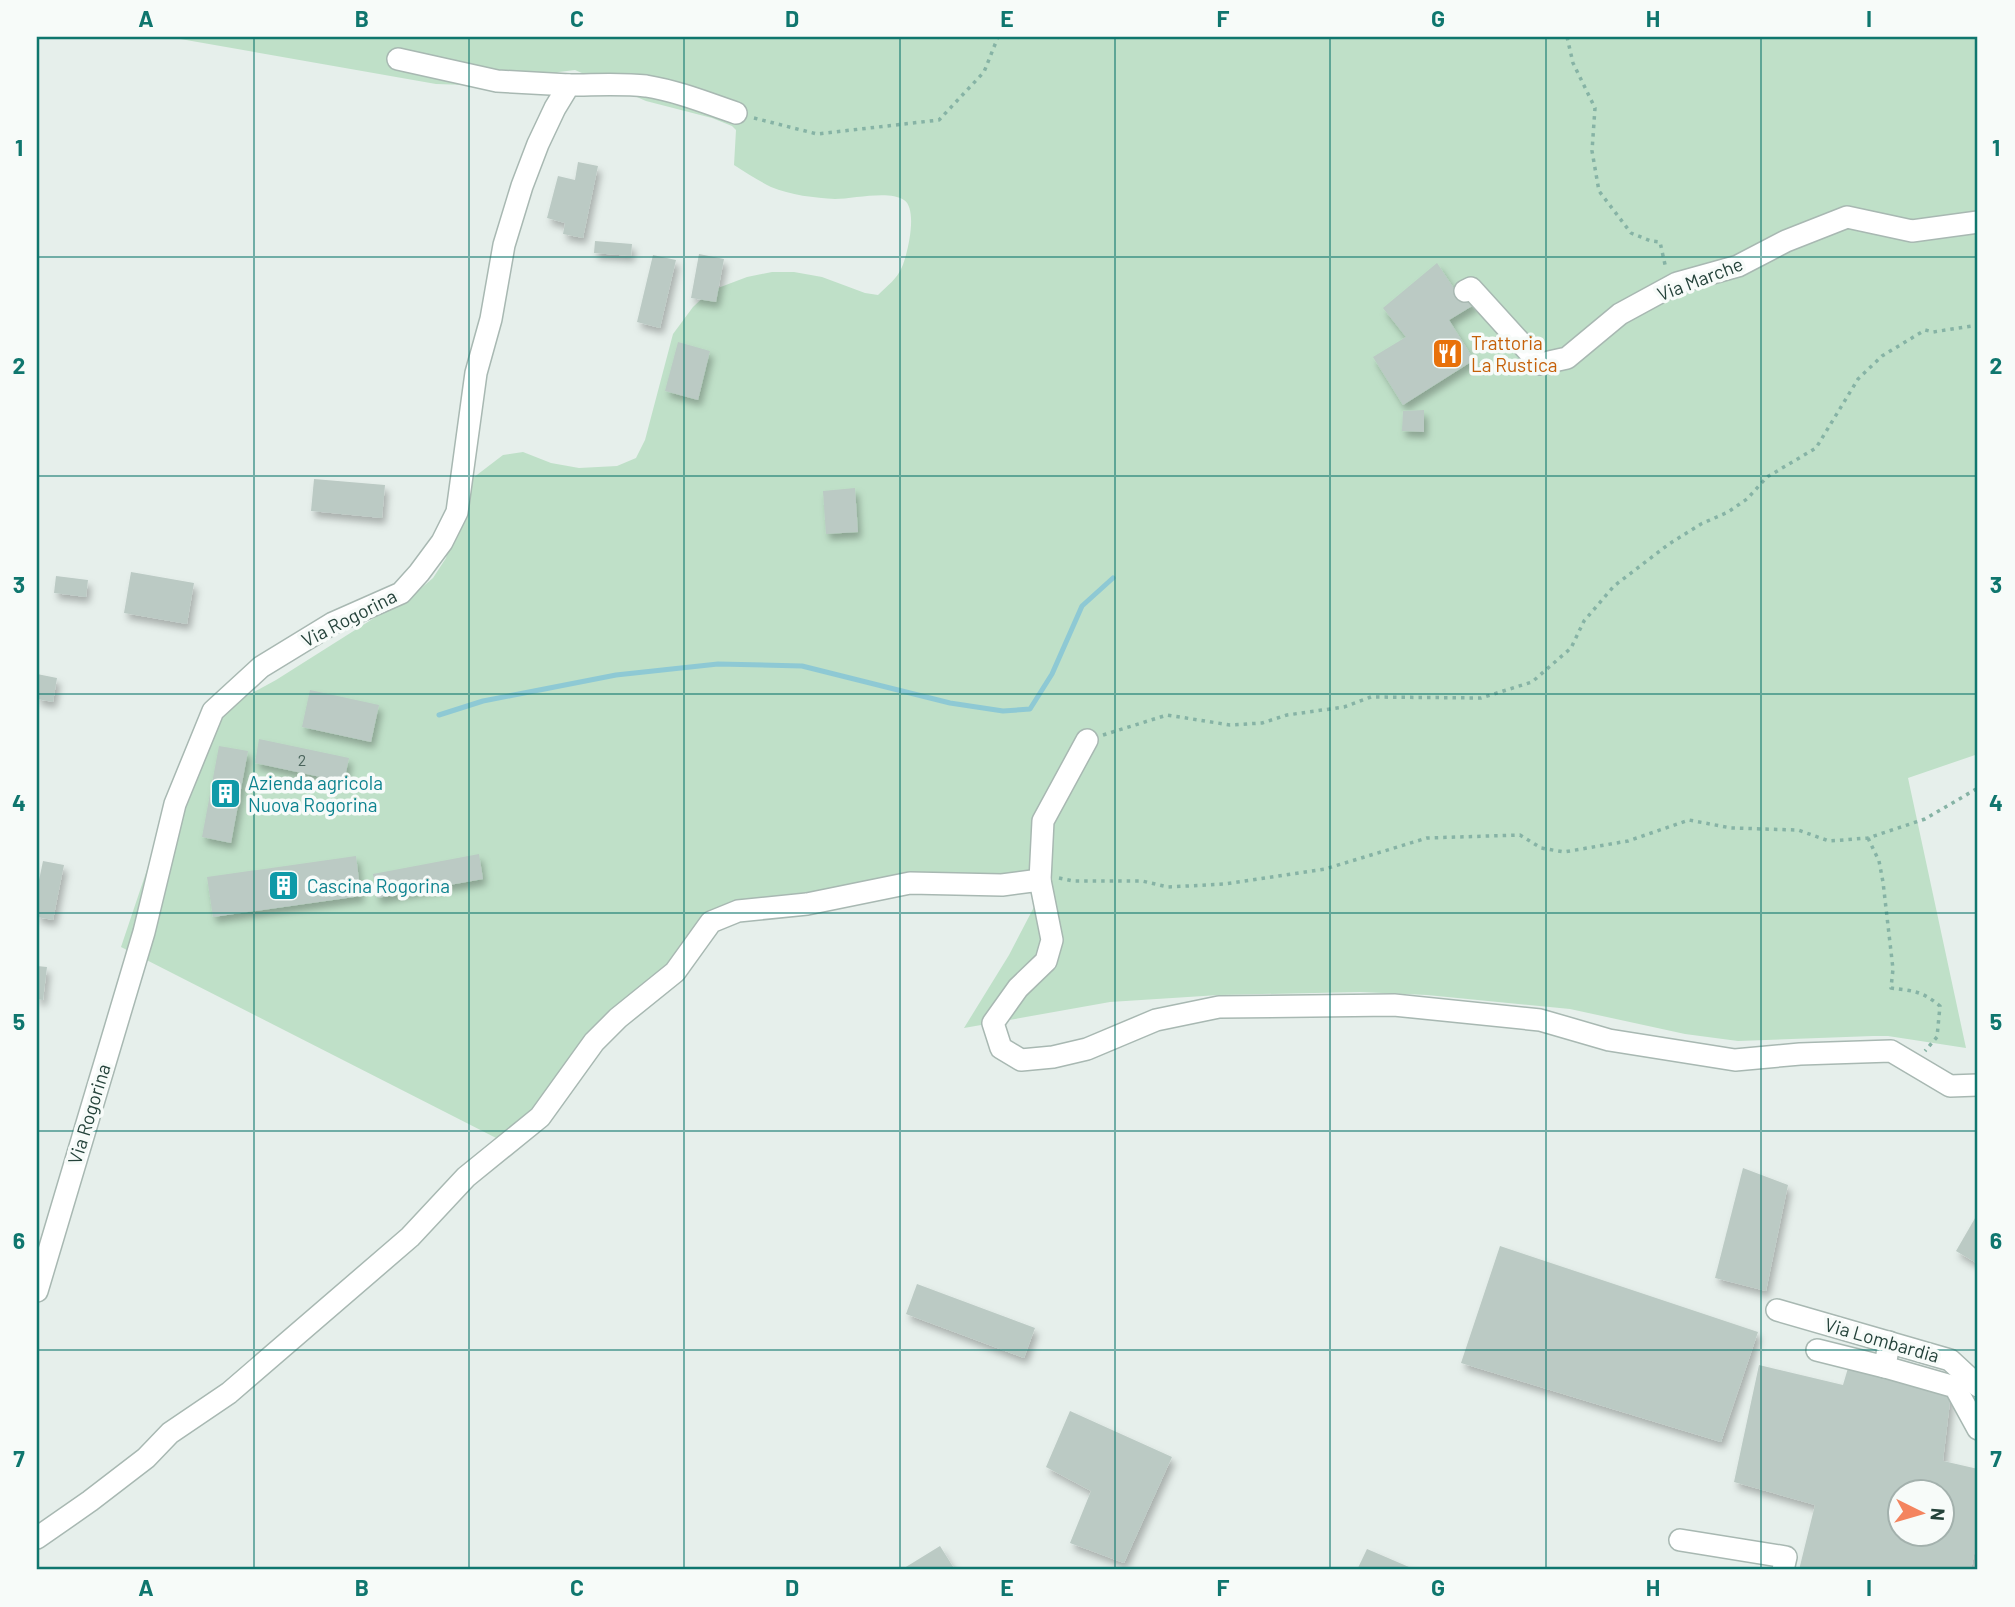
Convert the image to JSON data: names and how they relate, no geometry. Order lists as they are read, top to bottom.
{
  "streets": {
    "street": ["Via Marche", "Via Rogorina", "Via Lombardia"]
  },
  "places": {
    "restaurant": ["Trattoria La Rustica"],
    "building": ["Azienda agricola Nuova Rogorina", "Cascina Rogorina"]
  },
  "house_numbers": ["2"],
  "north": "right",
  "grid": {
    "columns": [
      "A",
      "B",
      "C",
      "D",
      "E",
      "F",
      "G",
      "H",
      "I"
    ],
    "rows": [
      "1",
      "2",
      "3",
      "4",
      "5",
      "6",
      "7"
    ]
  }
}
